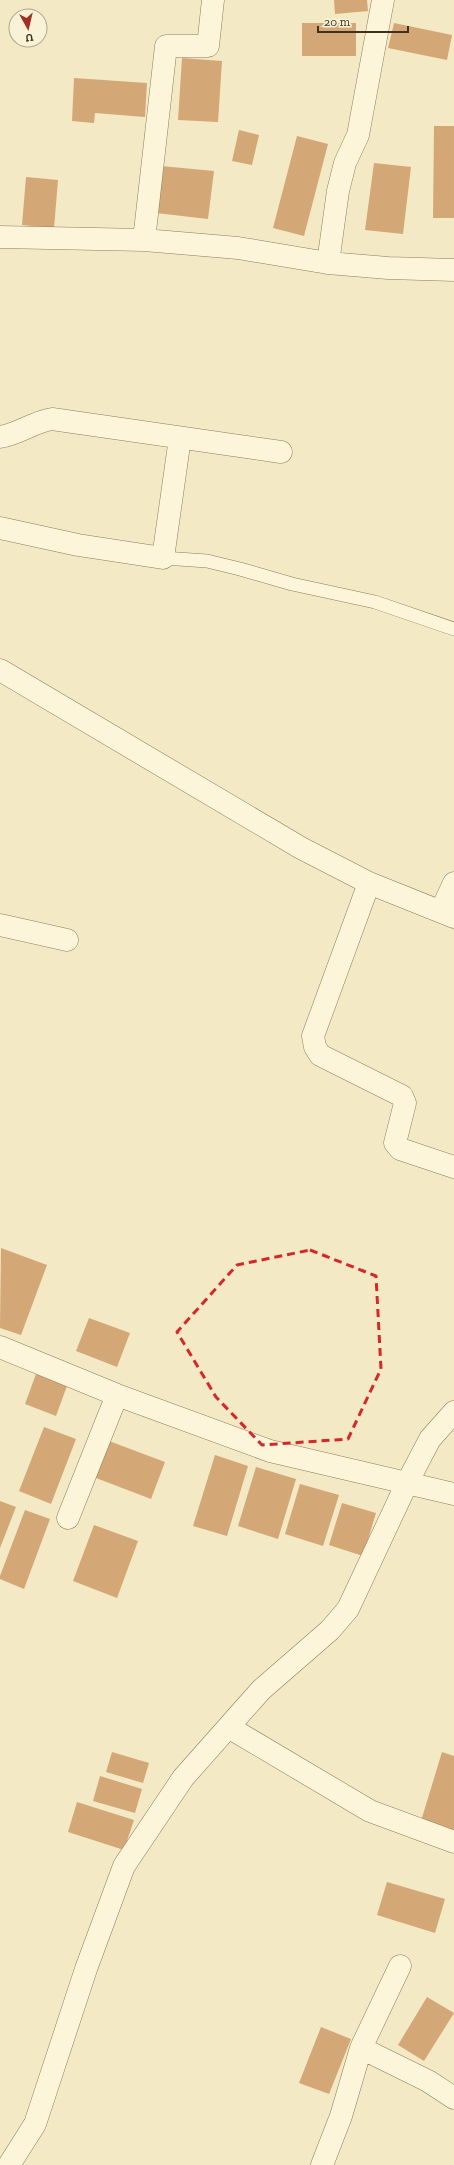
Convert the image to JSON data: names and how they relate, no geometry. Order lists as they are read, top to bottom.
{
  "scale_bar": "20 m",
  "north": "bottom"
}
